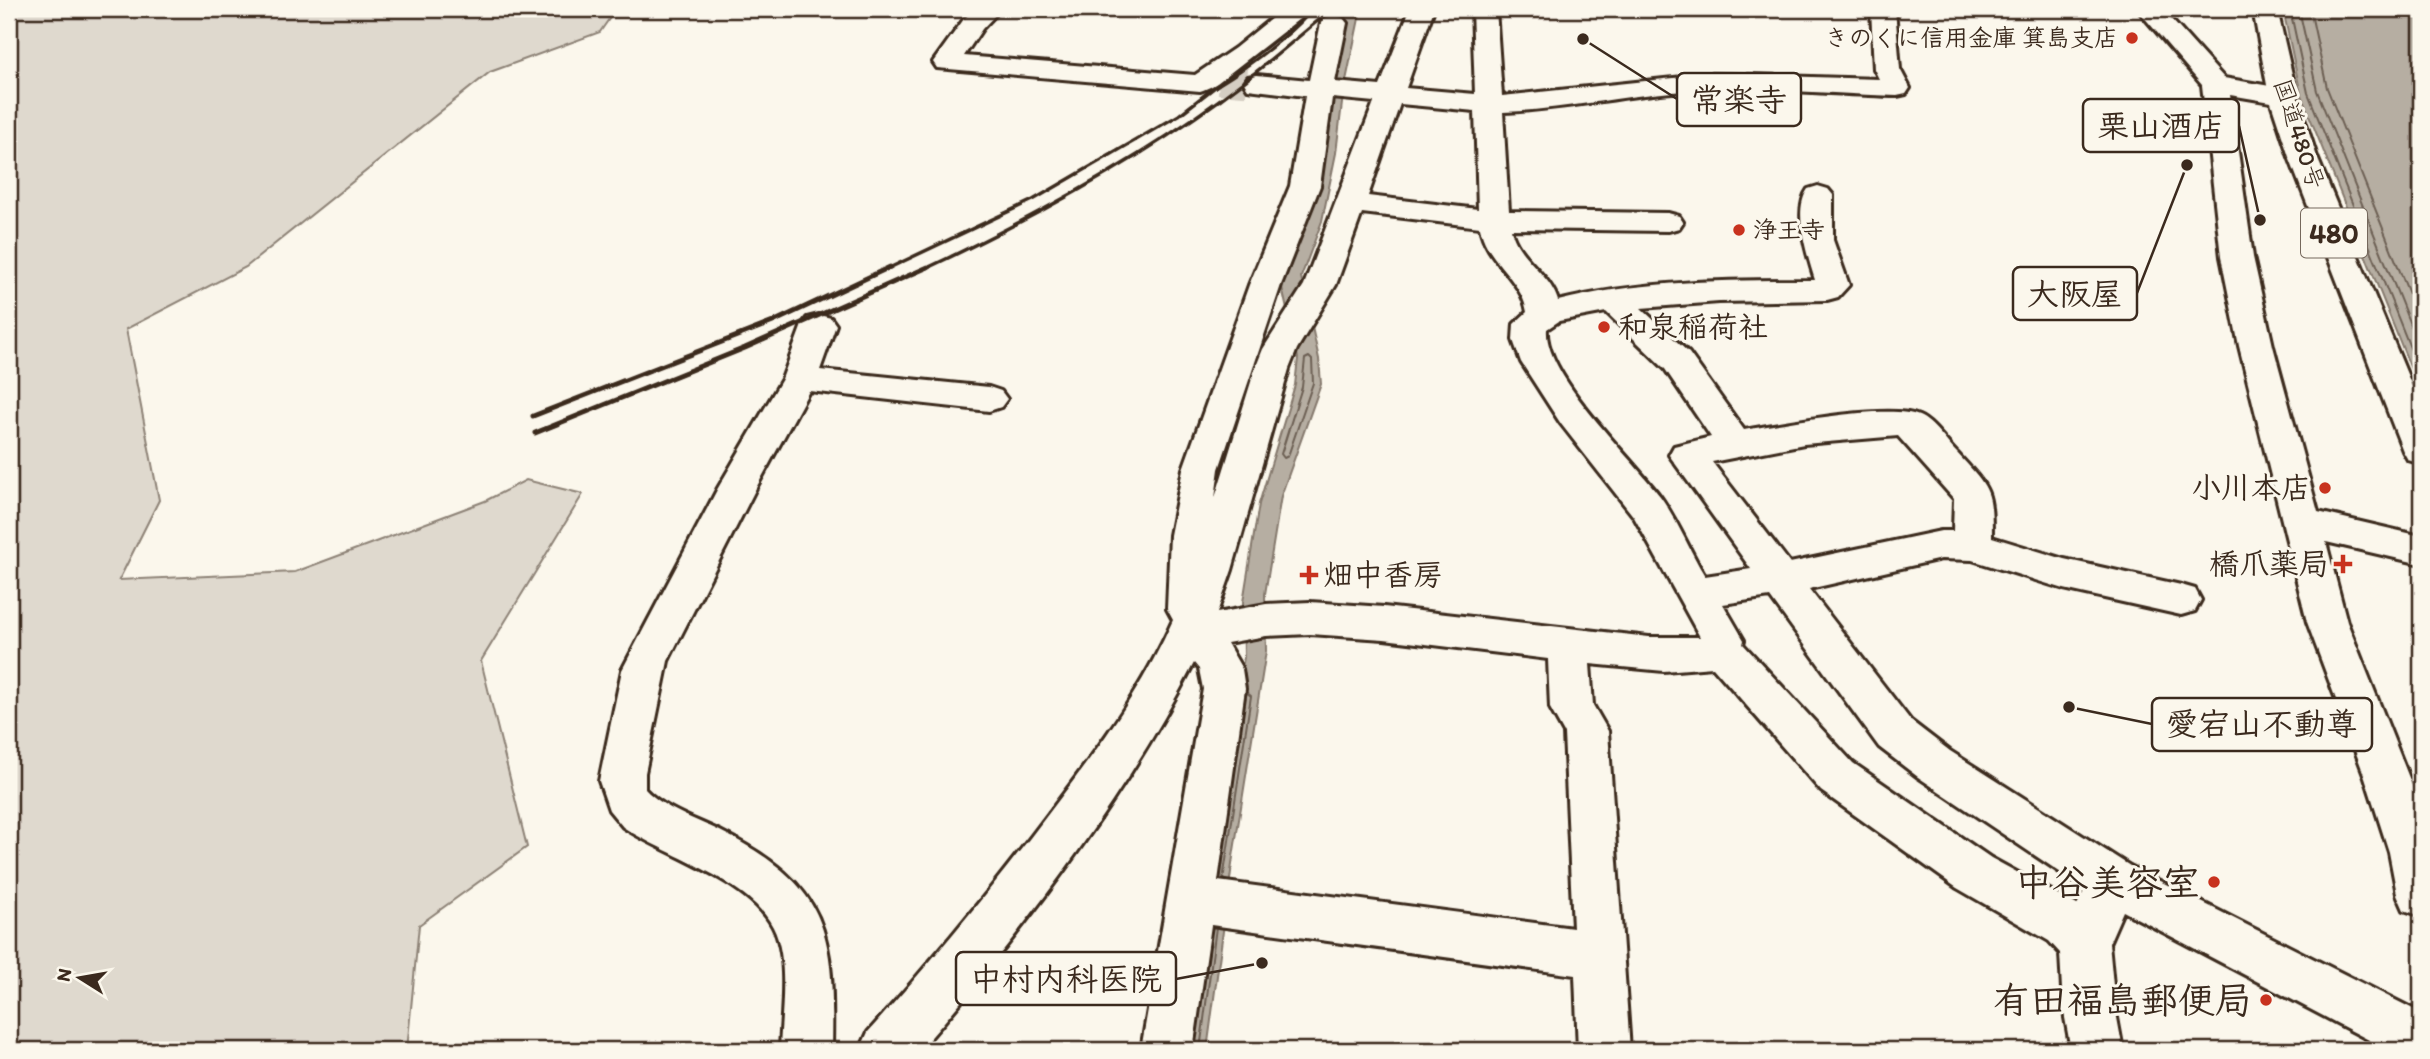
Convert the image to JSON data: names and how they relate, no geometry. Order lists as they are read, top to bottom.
{
  "streets": {
    "main road": ["国道480号", "480"]
  },
  "places": {
    "other": [
      "きのくに信用金庫 箕島支店",
      "常楽寺",
      "大阪屋",
      "栗山酒店",
      "浄王寺",
      "和泉稲荷社",
      "小川本店",
      "愛宕山不動尊",
      "中谷美容室",
      "中村内科医院",
      "有田福島郵便局"
    ],
    "health": ["橋爪薬局", "畑中香房"]
  },
  "north": "left"
}
